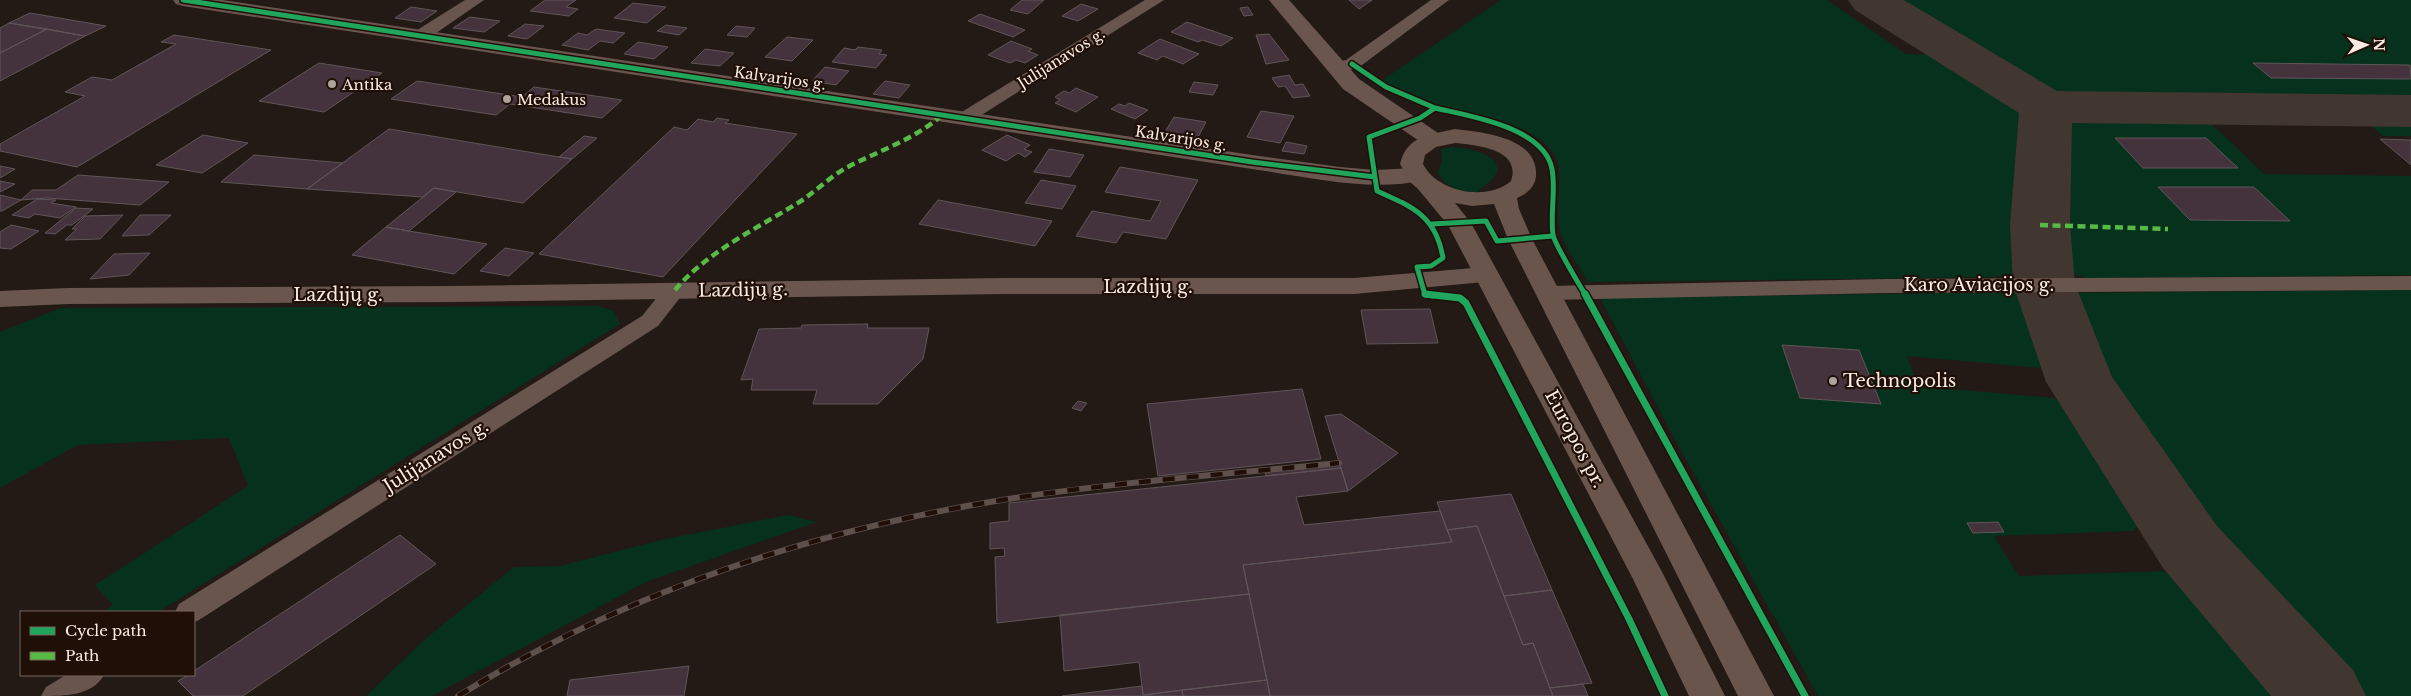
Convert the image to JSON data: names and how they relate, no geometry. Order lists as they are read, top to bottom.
{
  "streets": {
    "main road": ["Kalvarijos g.", "Lazdijų g.", "Europos pr."],
    "street": ["Julijanavos g.", "Karo Aviacijos g."]
  },
  "crossings": [
    ["Julijanavos g.", "Kalvarijos g."],
    ["Julijanavos g.", "Lazdijų g."],
    ["Kalvarijos g.", "Europos pr."],
    ["Lazdijų g.", "Europos pr."]
  ],
  "places": ["Antika", "Medakus", "Technopolis"],
  "legend": ["Cycle path", "Path"],
  "north": "right"
}
